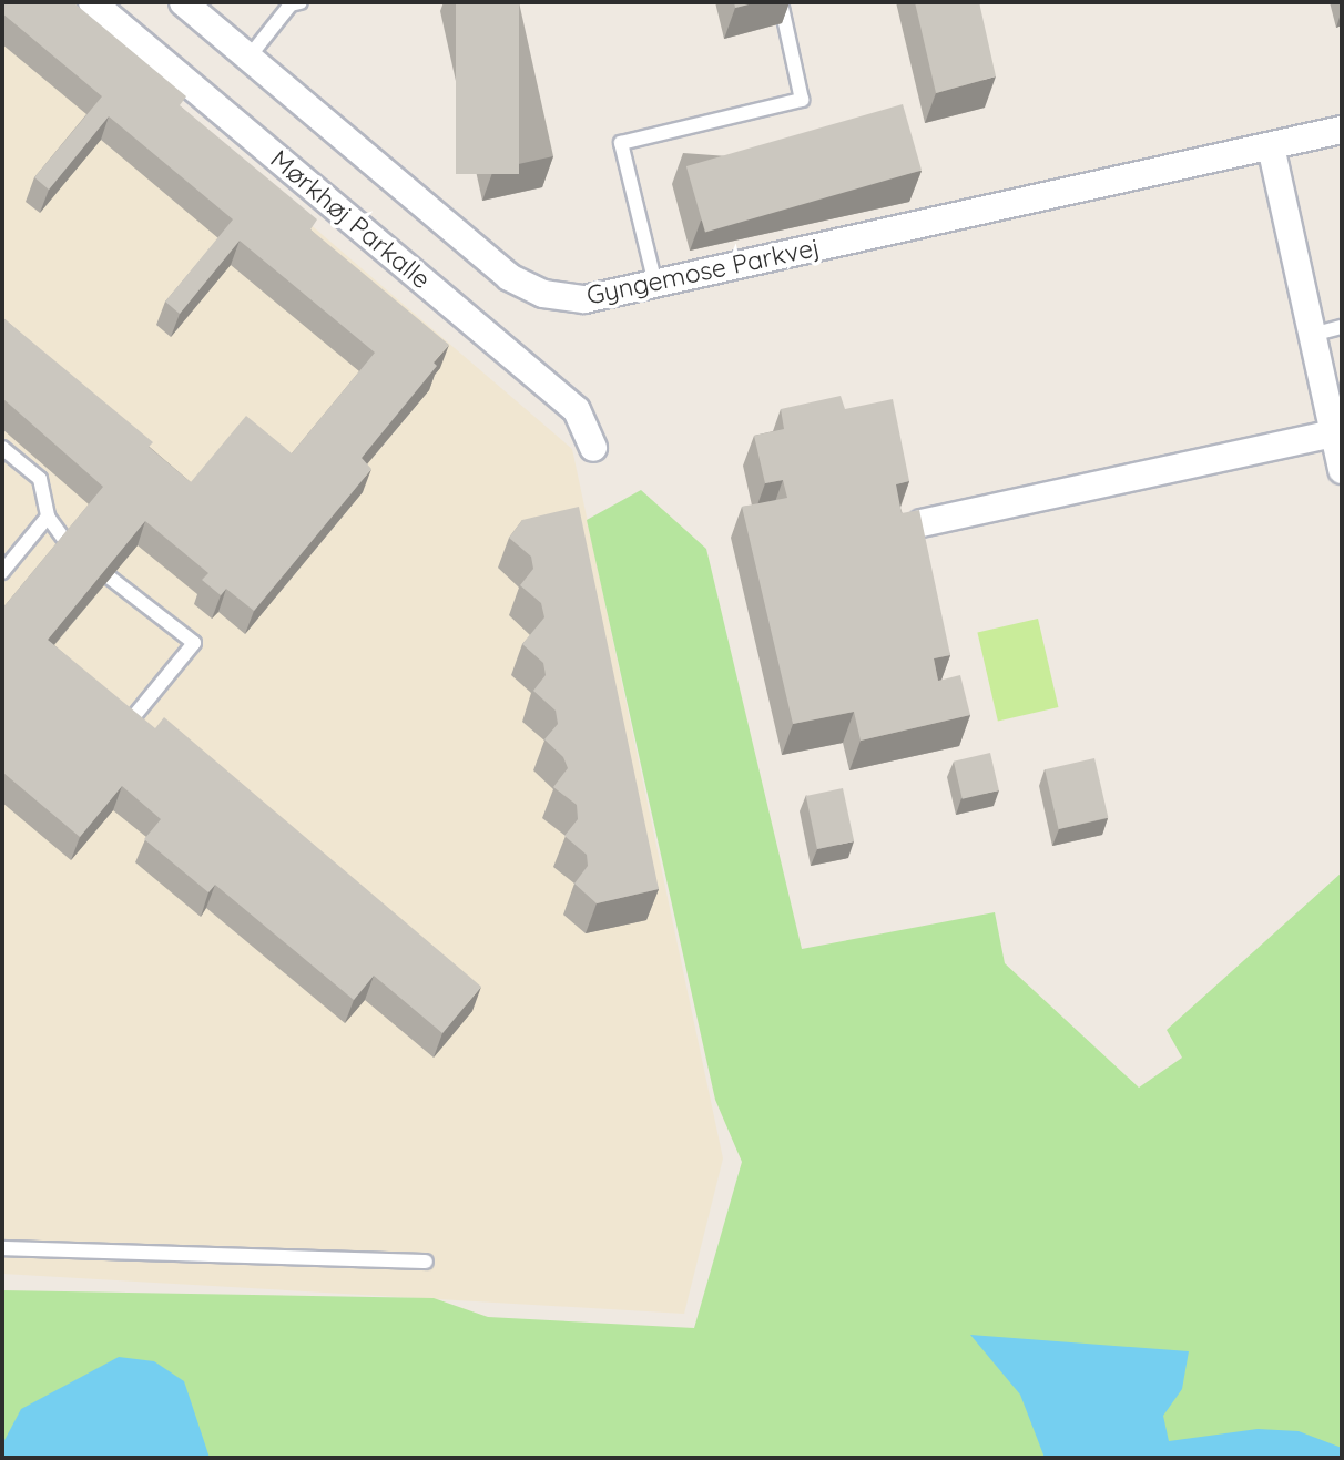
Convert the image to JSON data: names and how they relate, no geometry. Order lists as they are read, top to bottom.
{
  "streets": {
    "street": ["Mørkhøj Parkalle", "Gyngemose Parkvej"]
  }
}
